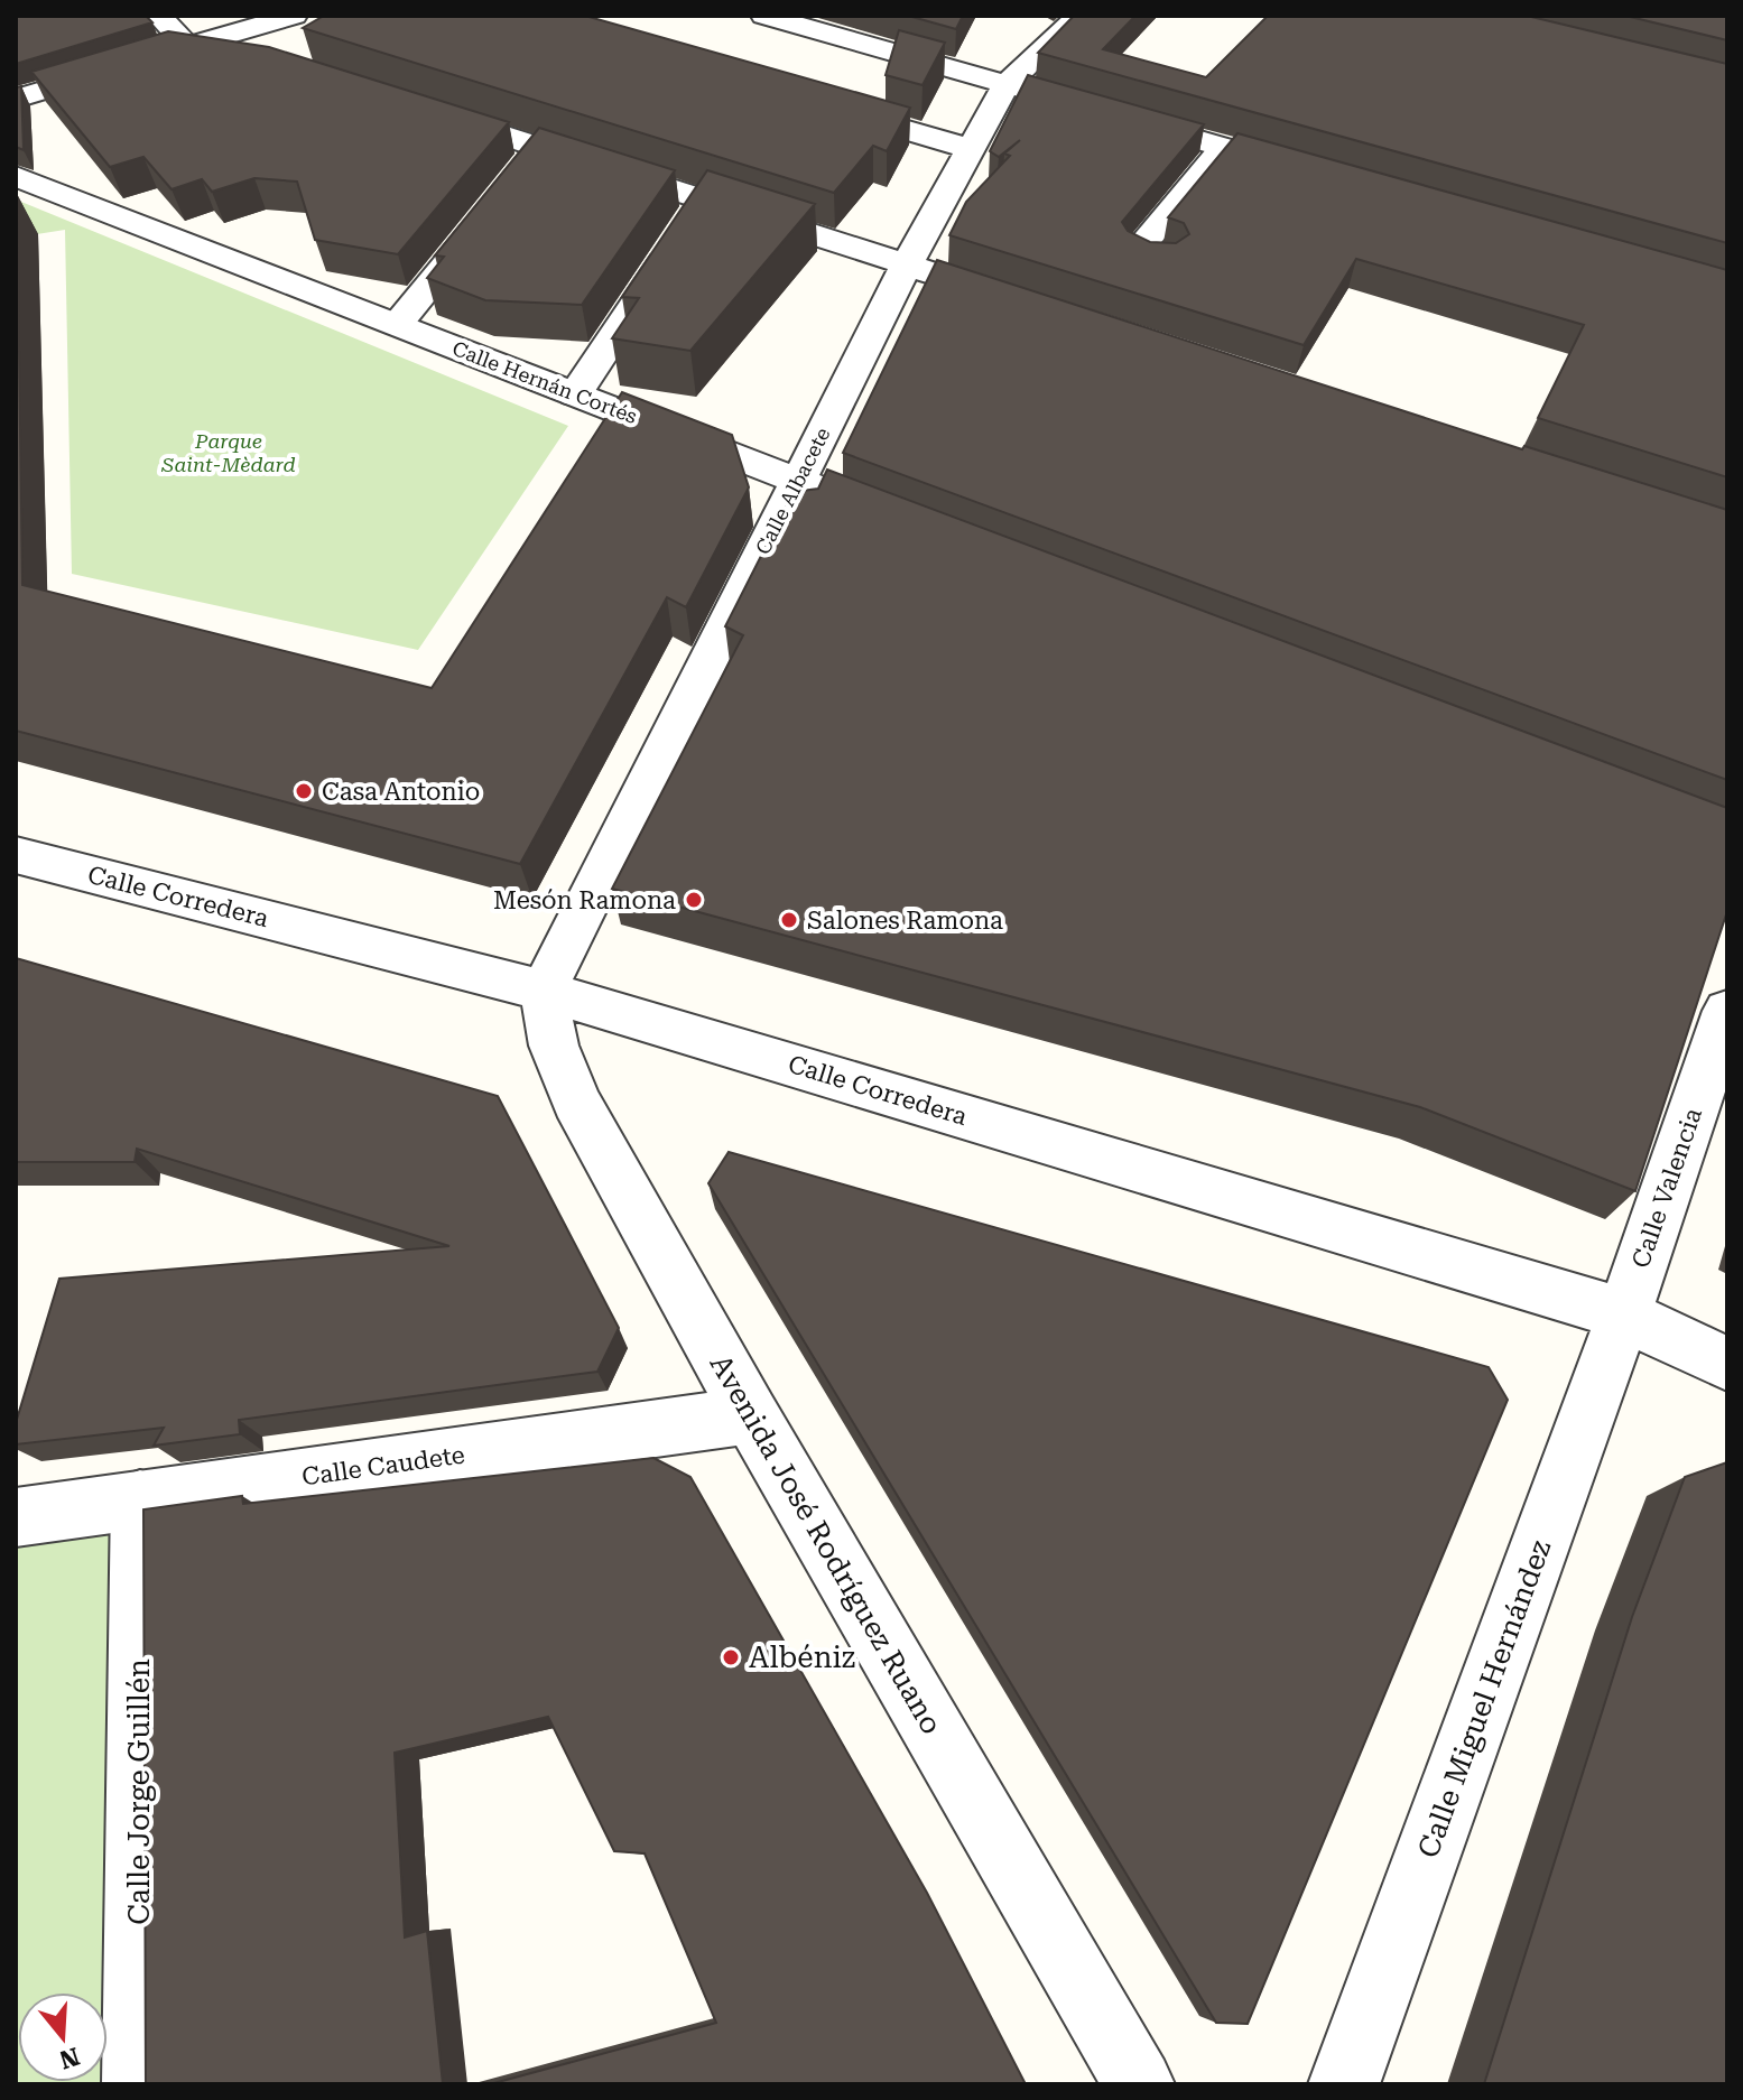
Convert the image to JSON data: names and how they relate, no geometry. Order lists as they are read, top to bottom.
{
  "streets": {
    "street": [
      "Calle Hernán Cortés",
      "Calle Albacete",
      "Calle Corredera",
      "Calle Valencia",
      "Calle Caudete",
      "Avenida José Rodríguez Ruano",
      "Calle Miguel Hernández",
      "Calle Jorge Guillén"
    ]
  },
  "crossings": [
    ["Calle Hernán Cortés", "Calle Albacete"],
    ["Calle Albacete", "Calle Corredera"],
    ["Calle Albacete", "Avenida José Rodríguez Ruano"],
    ["Calle Corredera", "Calle Valencia"],
    ["Calle Corredera", "Avenida José Rodríguez Ruano"],
    ["Calle Corredera", "Calle Miguel Hernández"],
    ["Calle Valencia", "Calle Miguel Hernández"],
    ["Calle Caudete", "Avenida José Rodríguez Ruano"],
    ["Calle Caudete", "Calle Jorge Guillén"]
  ],
  "parks": ["Parque Saint-Mèdard"],
  "places": [
    "Casa Antonio",
    "Mesón Ramona",
    "Salones Ramona",
    "Albéniz"
  ],
  "north": "bottom"
}
